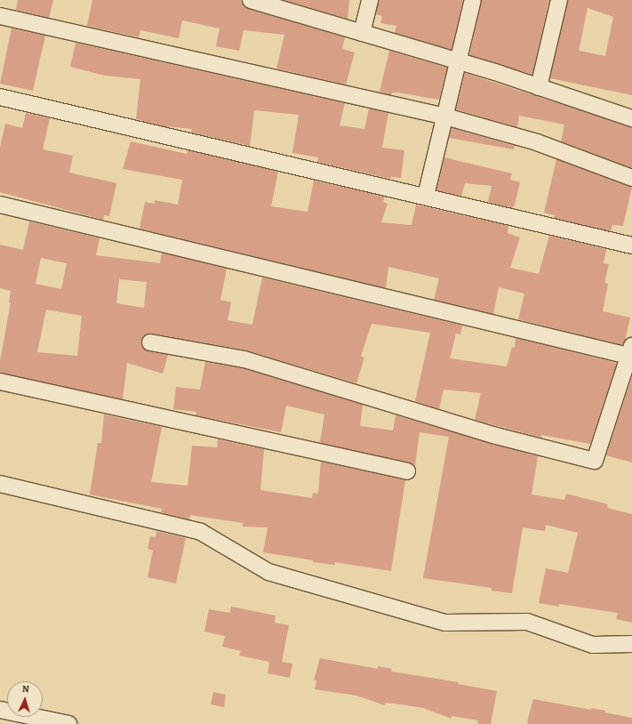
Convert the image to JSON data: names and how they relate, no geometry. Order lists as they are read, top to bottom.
{
  "north": "top"
}
